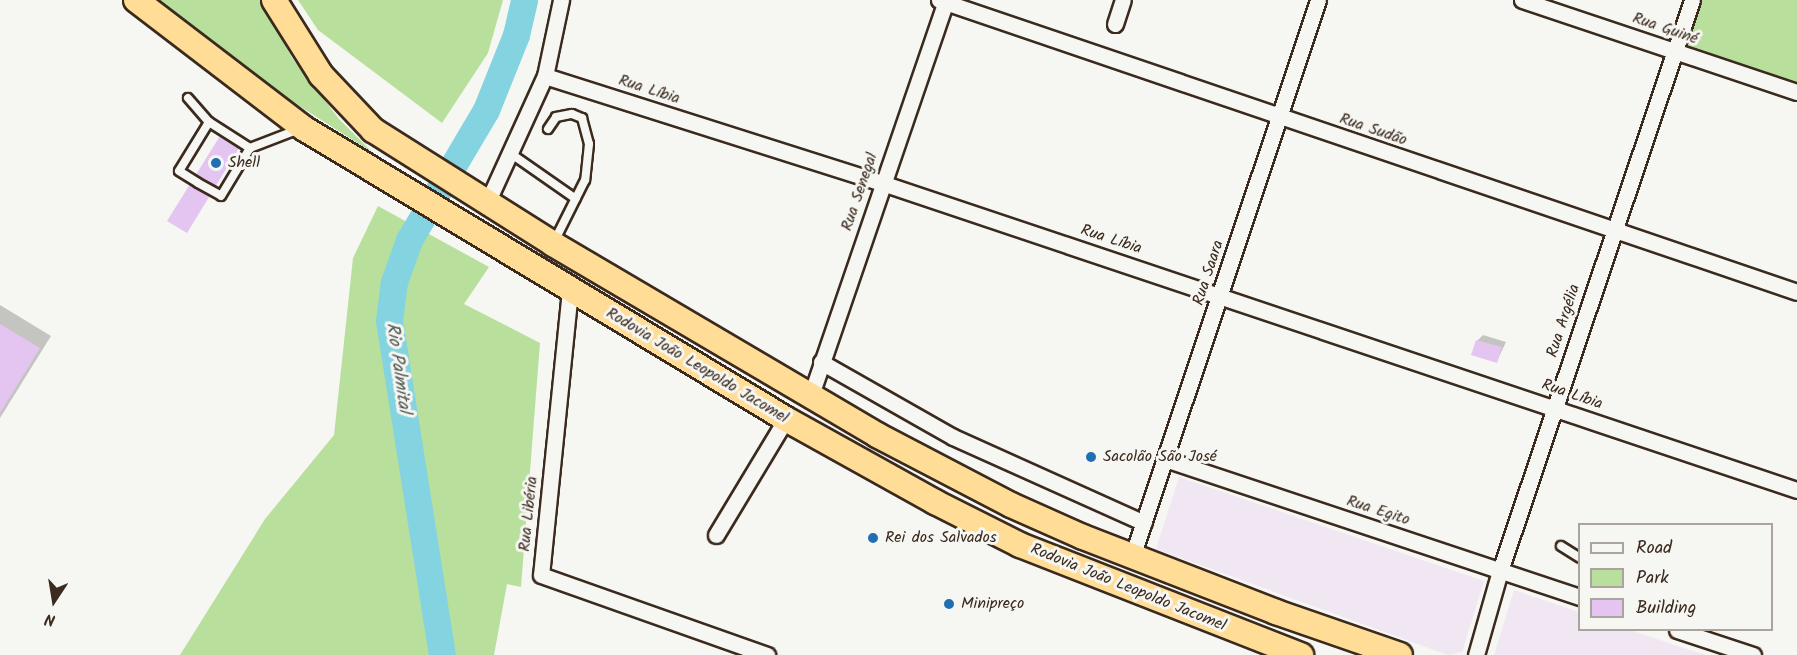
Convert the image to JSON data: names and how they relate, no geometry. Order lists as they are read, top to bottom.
{
  "streets": {
    "highway": ["Rodovia João Leopoldo Jacomel"],
    "street": [
      "Rua Guiné",
      "Rua Líbia",
      "Rua Sudão",
      "Rua Senegal",
      "Rua Saara",
      "Rua Argélia",
      "Rua Egito",
      "Rua Libéria"
    ]
  },
  "crossings": [
    ["Rua Guiné", "Rua Argélia"],
    ["Rua Líbia", "Rua Senegal"],
    ["Rua Líbia", "Rua Saara"],
    ["Rua Líbia", "Rua Argélia"],
    ["Rua Sudão", "Rua Senegal"],
    ["Rua Sudão", "Rua Saara"],
    ["Rua Sudão", "Rua Argélia"],
    ["Rua Senegal", "Rodovia João Leopoldo Jacomel"],
    ["Rua Saara", "Rodovia João Leopoldo Jacomel"],
    ["Rua Saara", "Rua Egito"],
    ["Rua Argélia", "Rua Egito"],
    ["Rodovia João Leopoldo Jacomel", "Rua Libéria"]
  ],
  "water": ["Rio Palmital"],
  "places": [
    "Shell",
    "Sacolão São José",
    "Rei dos Salvados",
    "Minipreço"
  ],
  "legend": ["Road", "Park", "Building"],
  "north": "bottom"
}
